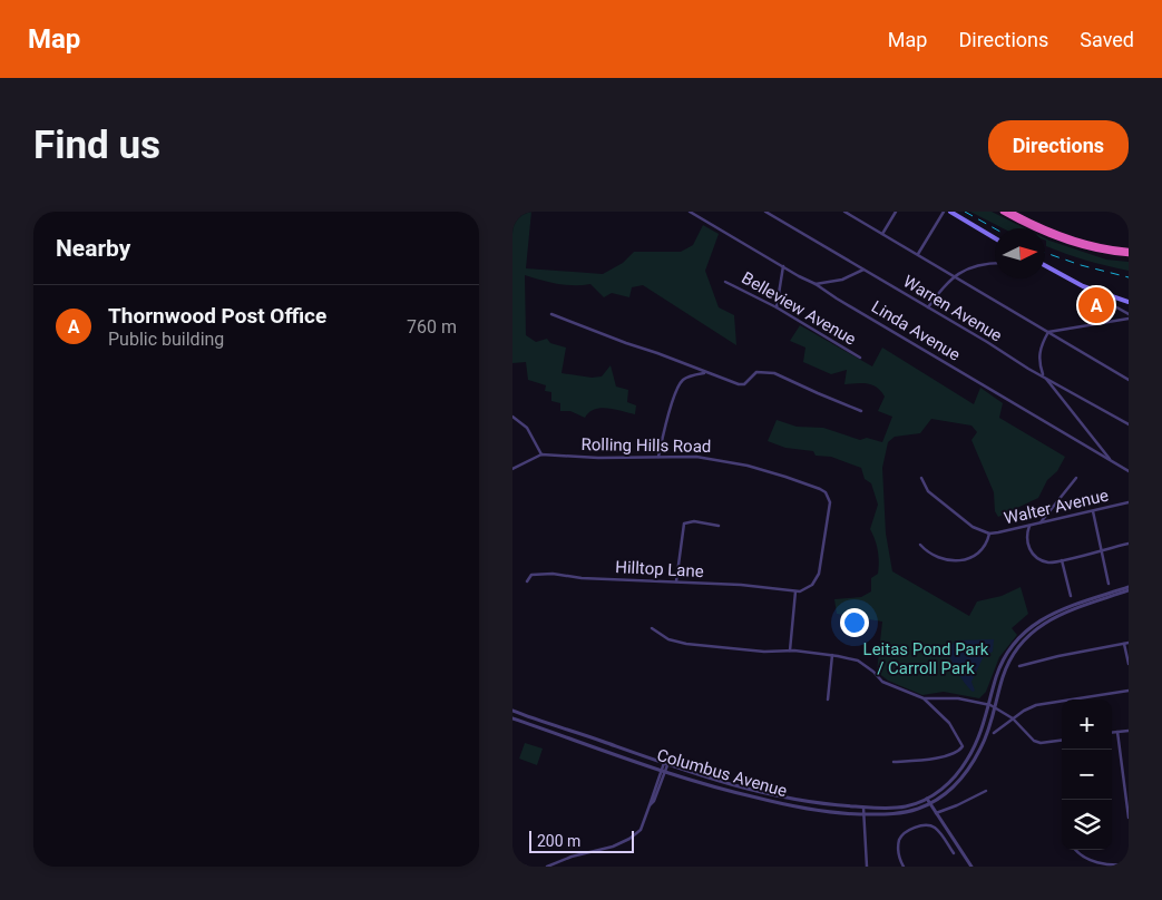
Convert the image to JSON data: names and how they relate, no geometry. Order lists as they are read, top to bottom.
{
  "streets": {
    "street": [
      "Belleview Avenue",
      "Warren Avenue",
      "Linda Avenue",
      "Rolling Hills Road",
      "Walter Avenue",
      "Hilltop Lane",
      "Columbus Avenue"
    ]
  },
  "crossings": [
    ["Rolling Hills Road", "Hilltop Lane"]
  ],
  "parks": ["Leitas Pond Park / Carroll Park"],
  "scale_bar": "200 m",
  "north": "right",
  "page": {
    "header": "Map",
    "nav": ["Map", "Directions", "Saved"],
    "buttons": "Directions",
    "title": "Find us",
    "heading": "Nearby",
    "list": [
      {
        "mark": "A",
        "name": "Thornwood Post Office",
        "note": "Public building",
        "value": "760 m"
      }
    ],
    "pins": "A",
    "map_buttons": ["+", "−"],
    "scale": "200 m"
  }
}
